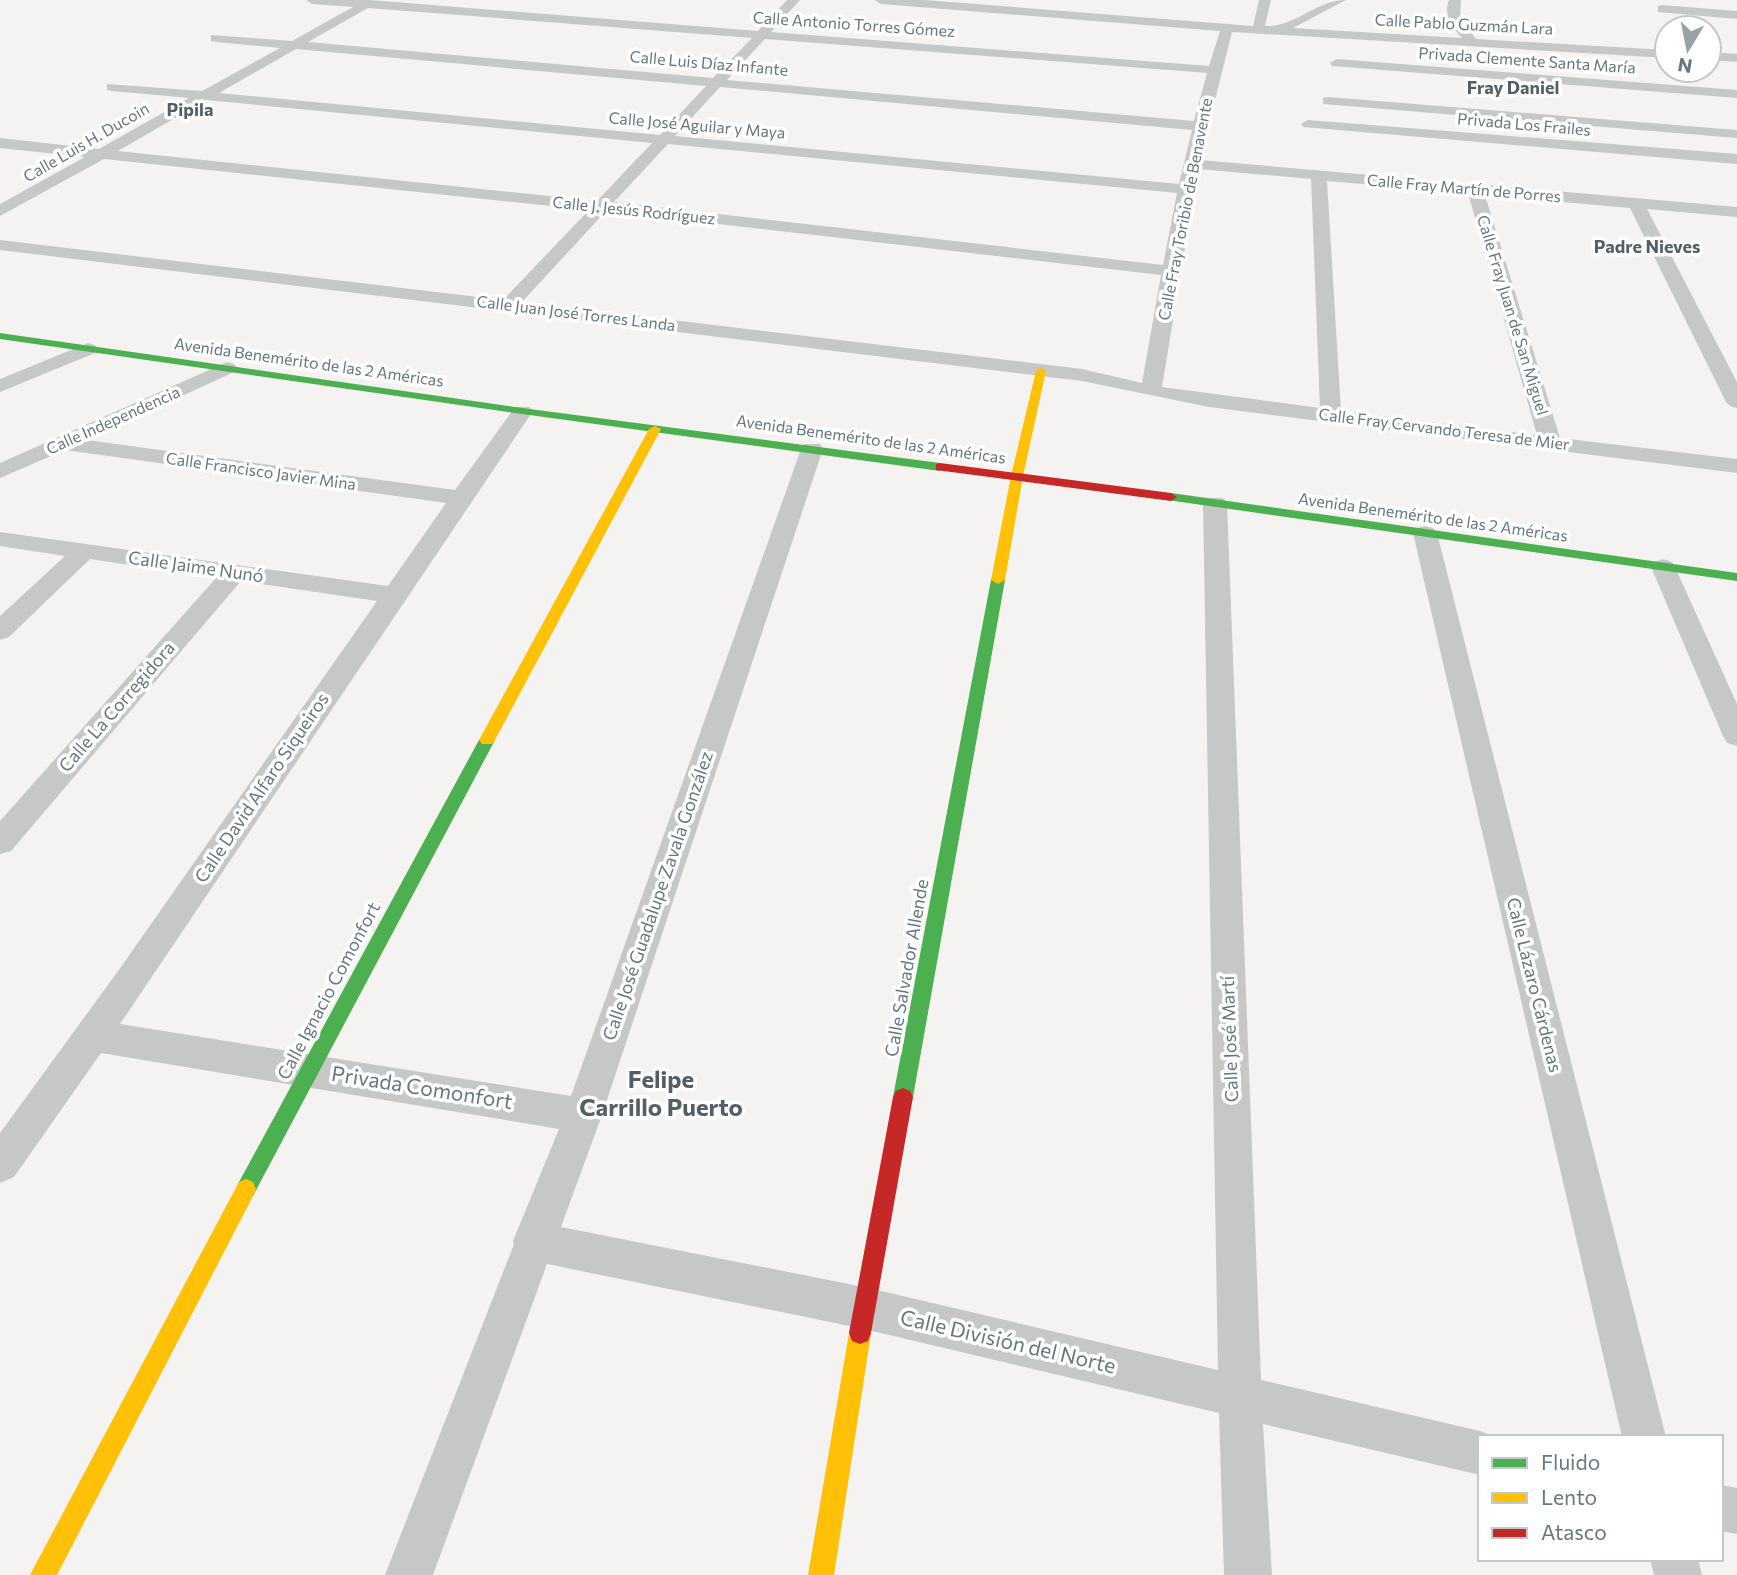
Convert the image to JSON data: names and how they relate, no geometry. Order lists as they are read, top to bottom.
{
  "streets": {
    "street": [
      "Calle Antonio Torres Gómez",
      "Calle Pablo Guzmán Lara",
      "Privada Clemente Santa María",
      "Calle Luis Díaz Infante",
      "Privada Los Frailes",
      "Calle José Aguilar y Maya",
      "Calle Luis H. Ducoin",
      "Calle Fray Martín de Porres",
      "Calle Fray Toribio de Benavente",
      "Calle J. Jesús Rodríguez",
      "Calle Juan José Torres Landa",
      "Calle Fray Juan de San Miguel",
      "Avenida Benemérito de las 2 Américas",
      "Calle Independencia",
      "Calle Fray Cervando Teresa de Mier",
      "Calle Francisco Javier Mina",
      "Calle Jaime Nunó",
      "Calle La Corregidora",
      "Calle David Alfaro Siqueiros",
      "Calle José Guadalupe Zavala González",
      "Calle Salvador Allende",
      "Calle Lázaro Cárdenas",
      "Calle Ignacio Comonfort",
      "Calle José Martí",
      "Privada Comonfort",
      "Calle División del Norte"
    ]
  },
  "crossings": [
    ["Calle Antonio Torres Gómez", "Calle Luis H. Ducoin"],
    ["Calle Antonio Torres Gómez", "Calle Fray Toribio de Benavente"],
    ["Calle Pablo Guzmán Lara", "Calle Fray Toribio de Benavente"],
    ["Calle Luis Díaz Infante", "Calle Luis H. Ducoin"],
    ["Calle Luis Díaz Infante", "Calle Fray Toribio de Benavente"],
    ["Calle José Aguilar y Maya", "Calle Luis H. Ducoin"],
    ["Calle José Aguilar y Maya", "Calle Fray Toribio de Benavente"],
    ["Calle Luis H. Ducoin", "Calle J. Jesús Rodríguez"],
    ["Calle Fray Martín de Porres", "Calle Fray Toribio de Benavente"],
    ["Calle Fray Martín de Porres", "Calle Fray Juan de San Miguel"],
    ["Calle Fray Toribio de Benavente", "Calle J. Jesús Rodríguez"],
    ["Calle Fray Toribio de Benavente", "Calle Juan José Torres Landa"],
    ["Calle Fray Toribio de Benavente", "Calle Fray Cervando Teresa de Mier"],
    ["Calle Juan José Torres Landa", "Calle Fray Cervando Teresa de Mier"],
    ["Calle Juan José Torres Landa", "Calle Salvador Allende"],
    ["Calle Fray Juan de San Miguel", "Calle Fray Cervando Teresa de Mier"],
    ["Avenida Benemérito de las 2 Américas", "Calle Independencia"],
    ["Avenida Benemérito de las 2 Américas", "Calle David Alfaro Siqueiros"],
    ["Avenida Benemérito de las 2 Américas", "Calle José Guadalupe Zavala González"],
    ["Avenida Benemérito de las 2 Américas", "Calle Salvador Allende"],
    ["Avenida Benemérito de las 2 Américas", "Calle Lázaro Cárdenas"],
    ["Avenida Benemérito de las 2 Américas", "Calle Ignacio Comonfort"],
    ["Avenida Benemérito de las 2 Américas", "Calle José Martí"],
    ["Calle Independencia", "Calle Francisco Javier Mina"],
    ["Calle Francisco Javier Mina", "Calle David Alfaro Siqueiros"],
    ["Calle Jaime Nunó", "Calle La Corregidora"],
    ["Calle Jaime Nunó", "Calle David Alfaro Siqueiros"],
    ["Calle David Alfaro Siqueiros", "Privada Comonfort"],
    ["Calle José Guadalupe Zavala González", "Privada Comonfort"],
    ["Calle José Guadalupe Zavala González", "Calle División del Norte"],
    ["Calle Salvador Allende", "Calle División del Norte"],
    ["Calle Ignacio Comonfort", "Privada Comonfort"],
    ["Calle José Martí", "Calle División del Norte"]
  ],
  "districts": [
    "Fray Daniel",
    "Pipila",
    "Padre Nieves",
    "Felipe Carrillo Puerto"
  ],
  "legend": ["Fluido", "Lento", "Atasco"],
  "north": "bottom"
}
